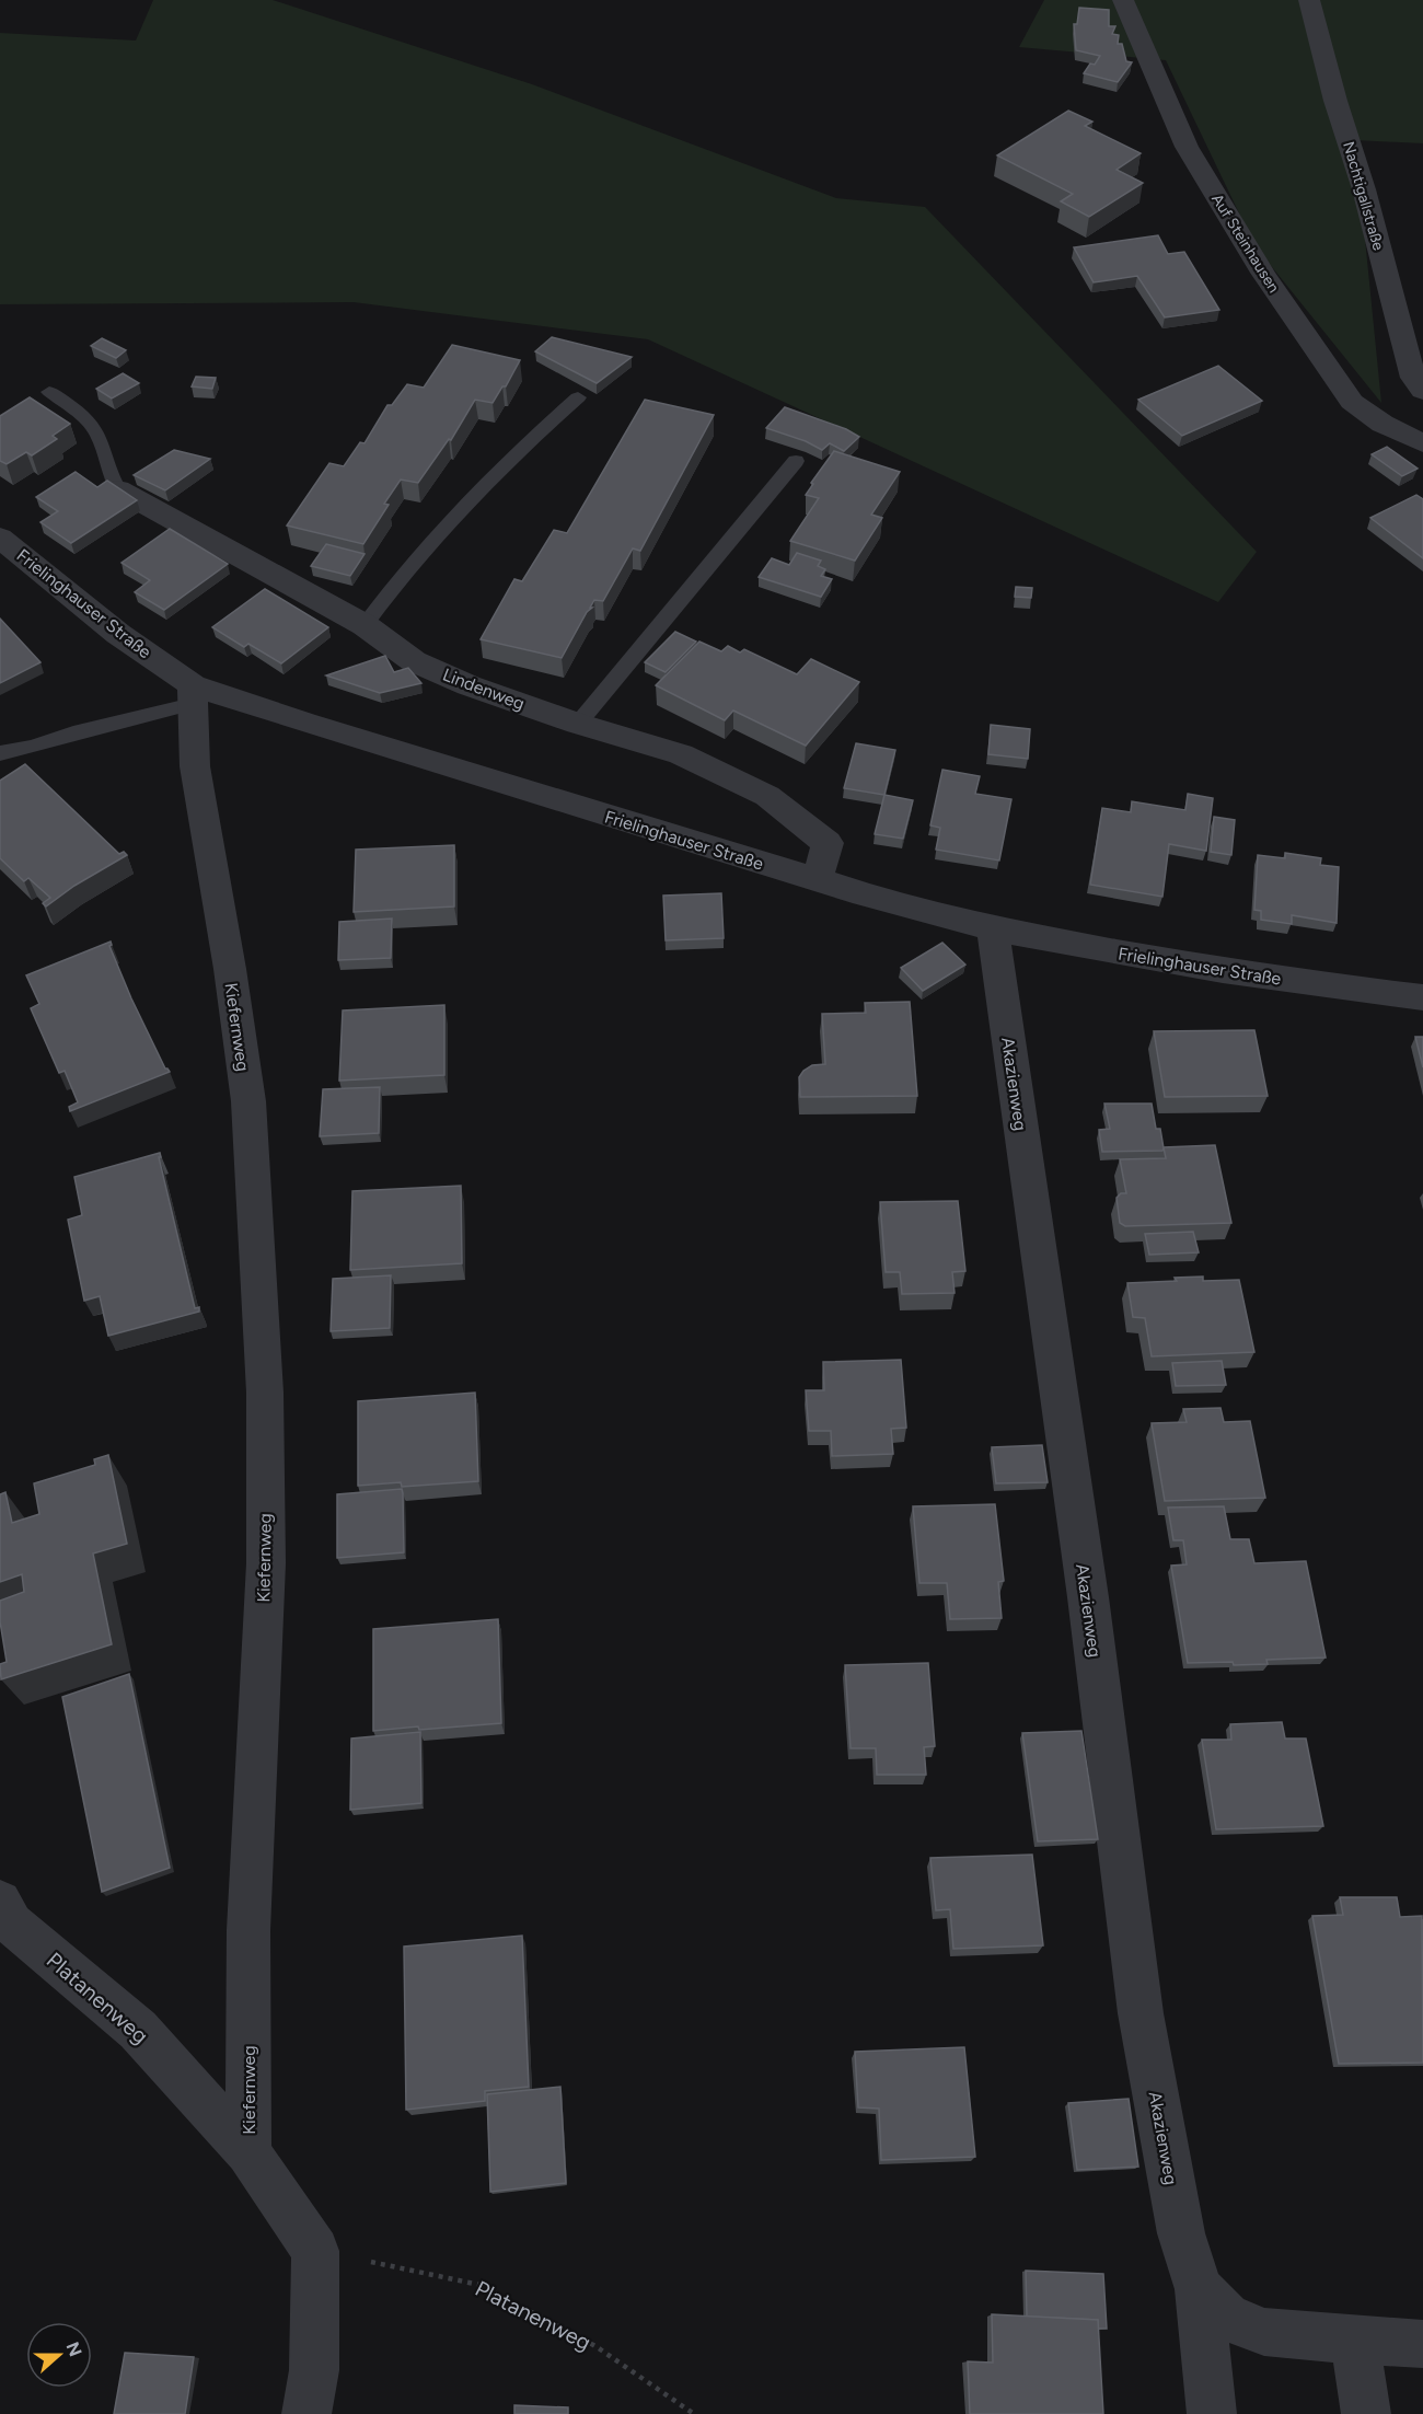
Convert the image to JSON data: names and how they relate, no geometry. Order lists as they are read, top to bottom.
{
  "streets": {
    "street": [
      "Nachtigallstraße",
      "Auf Steinhausen",
      "Frielinghauser Straße",
      "Lindenweg",
      "Kiefernweg",
      "Akazienweg",
      "Platanenweg"
    ]
  },
  "crossings": [
    ["Frielinghauser Straße", "Lindenweg"],
    ["Frielinghauser Straße", "Kiefernweg"],
    ["Frielinghauser Straße", "Akazienweg"],
    ["Kiefernweg", "Platanenweg"]
  ],
  "north": "right"
}
